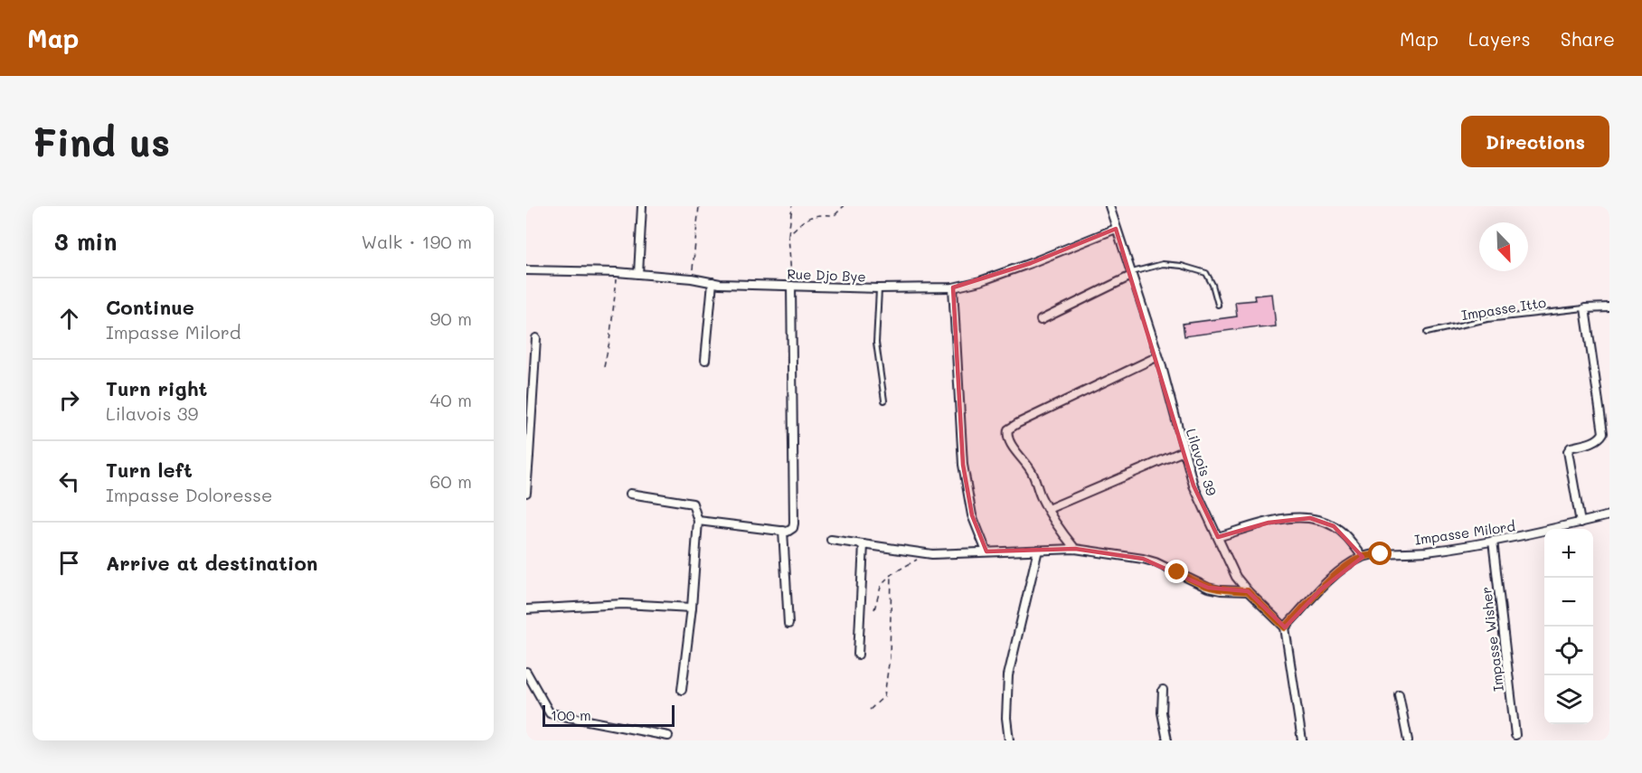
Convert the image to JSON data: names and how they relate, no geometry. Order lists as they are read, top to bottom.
{
  "streets": {
    "street": [
      "Rue Djo Bye",
      "Lilavois 39",
      "Impasse Milord",
      "Impasse Wisher"
    ],
    "lane": ["Impasse Itto"]
  },
  "crossings": [
    ["Rue Djo Bye", "Lilavois 39"],
    ["Impasse Milord", "Impasse Wisher"]
  ],
  "scale_bar": "100 m",
  "north": "bottom right",
  "page": {
    "header": "Map",
    "nav": ["Map", "Layers", "Share"],
    "buttons": "Directions",
    "title": "Find us",
    "heading": ["3 min", "Walk · 190 m"],
    "list": [
      ["Continue", "Impasse Milord", "90 m"],
      ["Turn right", "Lilavois 39", "40 m"],
      ["Turn left", "Impasse Doloresse", "60 m"],
      "Arrive at destination"
    ],
    "map_buttons": ["+", "−"],
    "scale": "100 m"
  }
}
